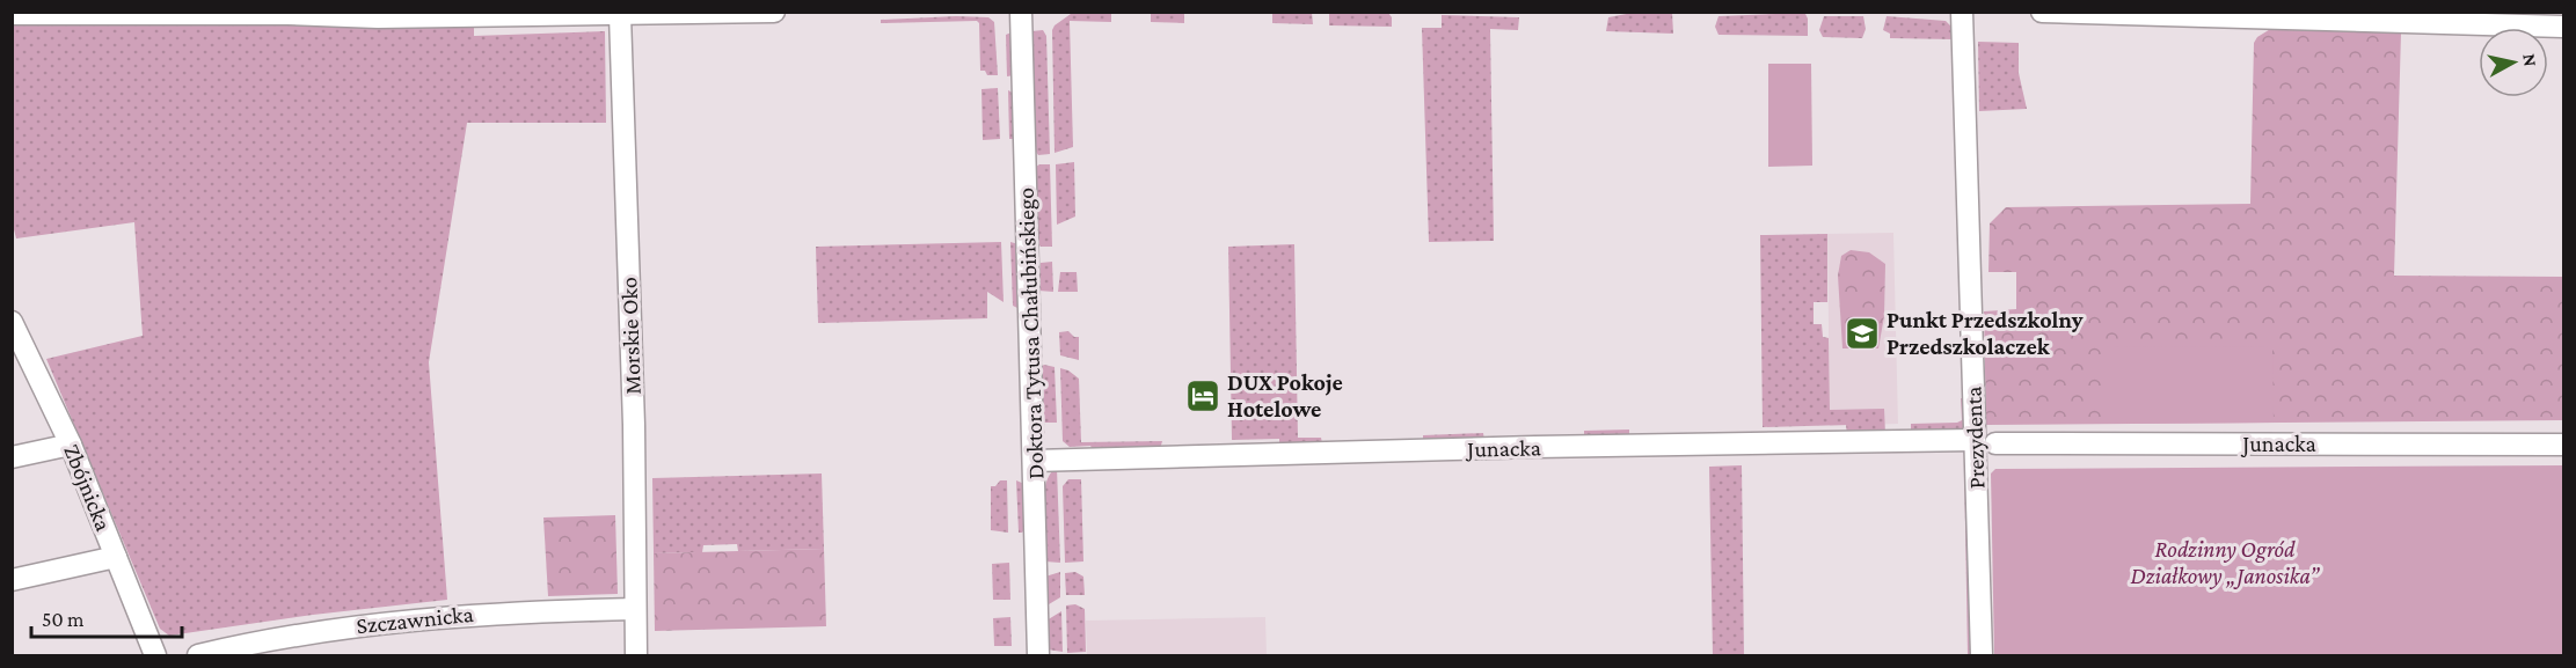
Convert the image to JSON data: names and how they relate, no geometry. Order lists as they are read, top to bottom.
{
  "streets": {
    "street": [
      "Doktora Tytusa Chałubińskiego",
      "Morskie Oko",
      "Prezydenta",
      "Junacka",
      "Zbójnicka",
      "Szczawnicka"
    ]
  },
  "crossings": [
    ["Doktora Tytusa Chałubińskiego", "Junacka"],
    ["Morskie Oko", "Szczawnicka"],
    ["Prezydenta", "Junacka"]
  ],
  "parks": ["Rodzinny Ogród Działkowy „Janosika”"],
  "places": {
    "school or university": ["Punkt Przedszkolny Przedszkolaczek"],
    "hotel": ["DUX Pokoje Hotelowe"]
  },
  "scale_bar": "50 m",
  "north": "right"
}
